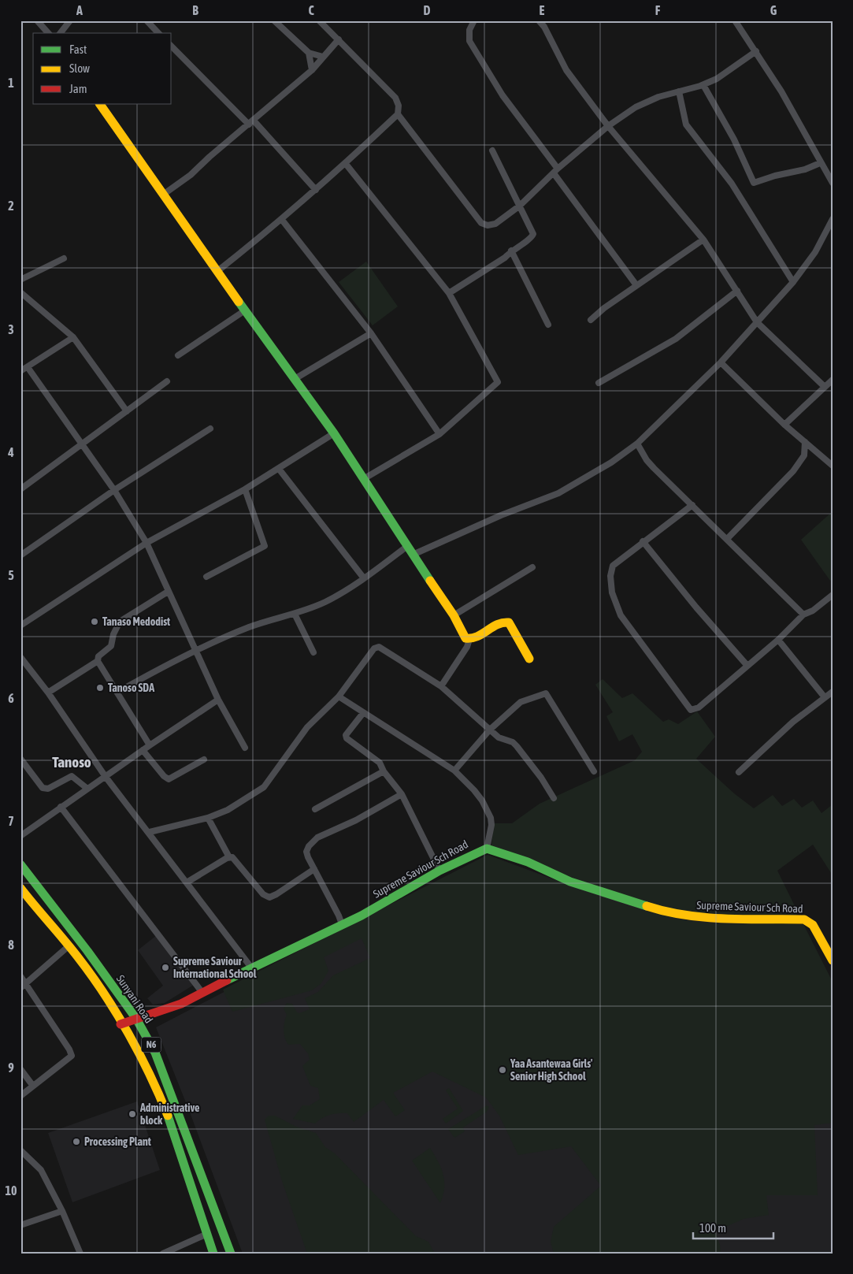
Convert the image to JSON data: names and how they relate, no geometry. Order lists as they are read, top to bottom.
{
  "streets": {
    "street": ["Supreme Saviour Sch Road", "Sunyani Road", "N6"]
  },
  "crossings": [
    ["Supreme Saviour Sch Road", "Sunyani Road"],
    ["Supreme Saviour Sch Road", "N6"]
  ],
  "districts": ["Tanoso"],
  "places": [
    "Tanaso Medodist",
    "Tanoso SDA",
    "Supreme Saviour International School",
    "Yaa Asantewaa Girls' Senior High School",
    "Administrative block",
    "Processing Plant"
  ],
  "legend": ["Fast", "Slow", "Jam"],
  "scale_bar": "100 m",
  "grid": {
    "columns": [
      "A",
      "B",
      "C",
      "D",
      "E",
      "F",
      "G"
    ],
    "rows": [
      "1",
      "2",
      "3",
      "4",
      "5",
      "6",
      "7",
      "8",
      "9",
      "10"
    ]
  }
}
